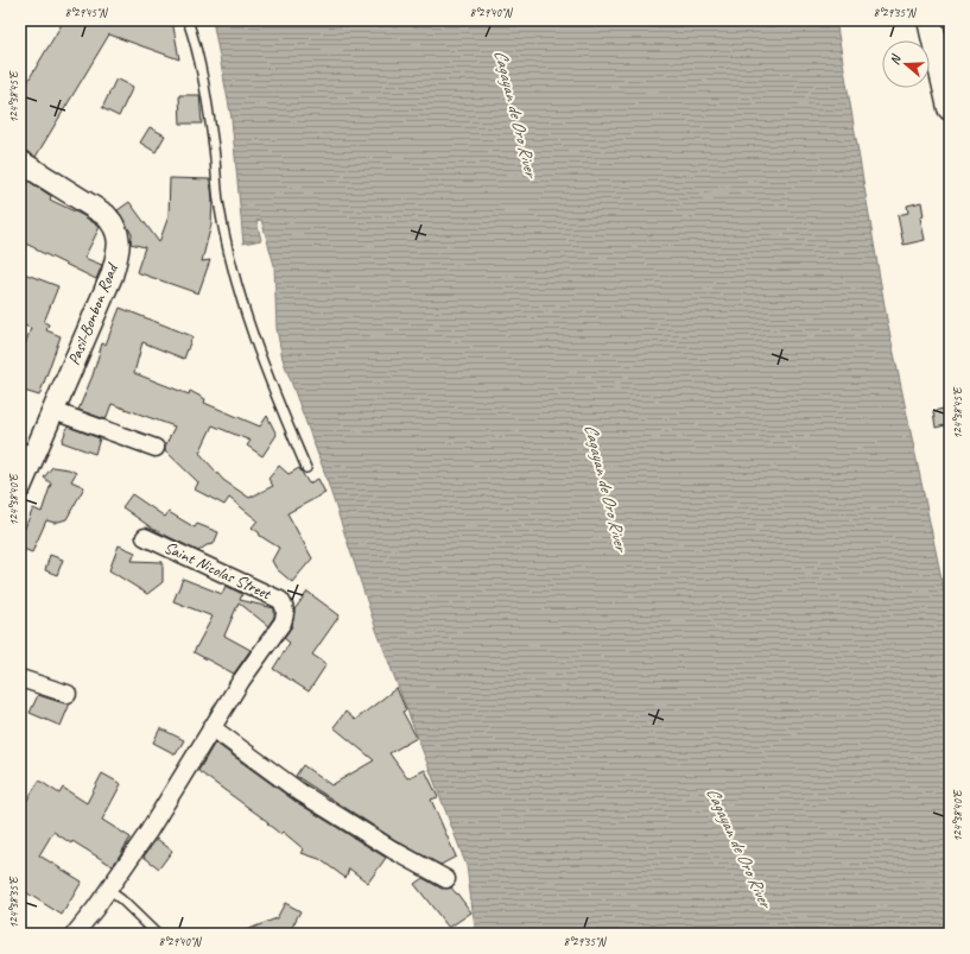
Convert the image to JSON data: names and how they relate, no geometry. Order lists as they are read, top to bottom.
{
  "streets": {
    "street": ["Pasil-Bonbon Road", "Saint Nicolas Street"]
  },
  "water": ["Cagayan de Oro River"],
  "north": "left",
  "coordinates": [
    "8°29'45\"N",
    "8°29'40\"N",
    "8°29'35\"N",
    "124°38'45\"E",
    "124°38'40\"E",
    "124°38'35\"E"
  ]
}
